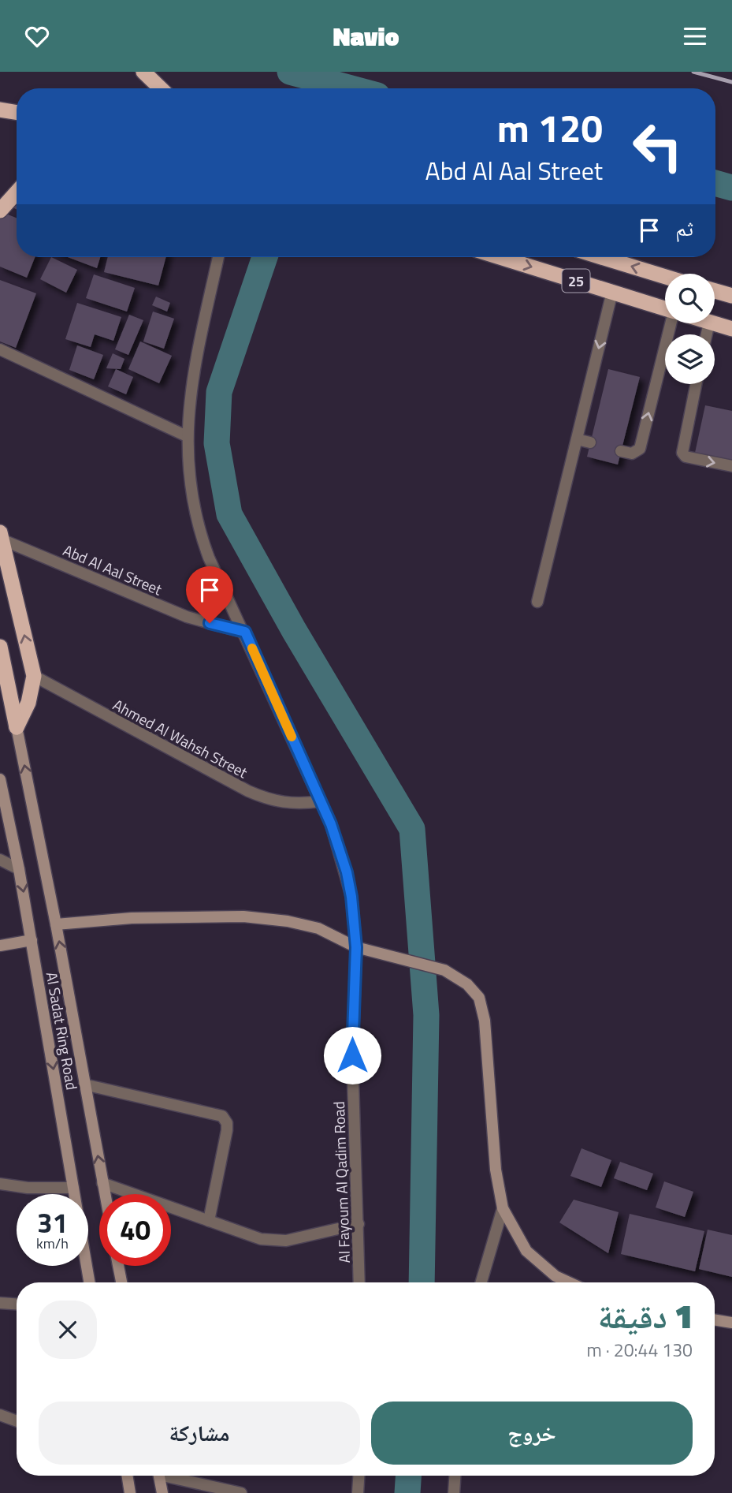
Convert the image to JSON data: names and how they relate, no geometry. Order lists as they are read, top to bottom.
{
  "streets": {
    "highway": ["25"],
    "main road": ["Al Sadat Ring Road"],
    "street": ["Abd Al Aal Street", "Ahmed Al Wahsh Street", "Al Fayoum Al Qadim Road"]
  },
  "crossings": [
    ["Abd Al Aal Street", "Al Fayoum Al Qadim Road"],
    ["Ahmed Al Wahsh Street", "Al Fayoum Al Qadim Road"]
  ],
  "page": {
    "header": "Navio",
    "turn": ["120 m", "Abd Al Aal Street"],
    "then": "ثم",
    "speed": "31 km/h",
    "limit": "40",
    "heading": ["1 دقيقة", "130 m · 20:44"],
    "buttons": ["خروج", "مشاركة"]
  }
}
